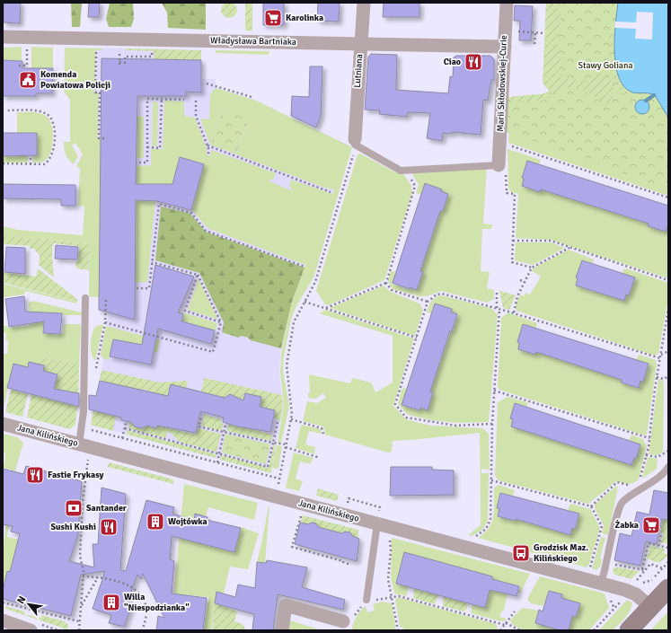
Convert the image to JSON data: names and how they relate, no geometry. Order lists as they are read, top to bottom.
{
  "streets": {
    "street": [
      "Władysława Bartniaka",
      "Lutniana",
      "Marii Skłodowskiej-Curie",
      "Jana Kilińskiego"
    ]
  },
  "crossings": [
    ["Władysława Bartniaka", "Lutniana"],
    ["Władysława Bartniaka", "Marii Skłodowskiej-Curie"]
  ],
  "parks": ["Stawy Goliana"],
  "places": {
    "supermarket": ["Karolinka", "Żabka"],
    "restaurant": ["Ciao", "Fastie Frykasy", "Sushi Kushi"],
    "public building": ["Komenda Powiatowa Policji"],
    "bank": ["Santander"],
    "building": ["Wojtówka", "Willa \"Niespodzianka\""],
    "bus stop": ["Grodzisk Maz. Kilińskiego"]
  },
  "north": "top left"
}
